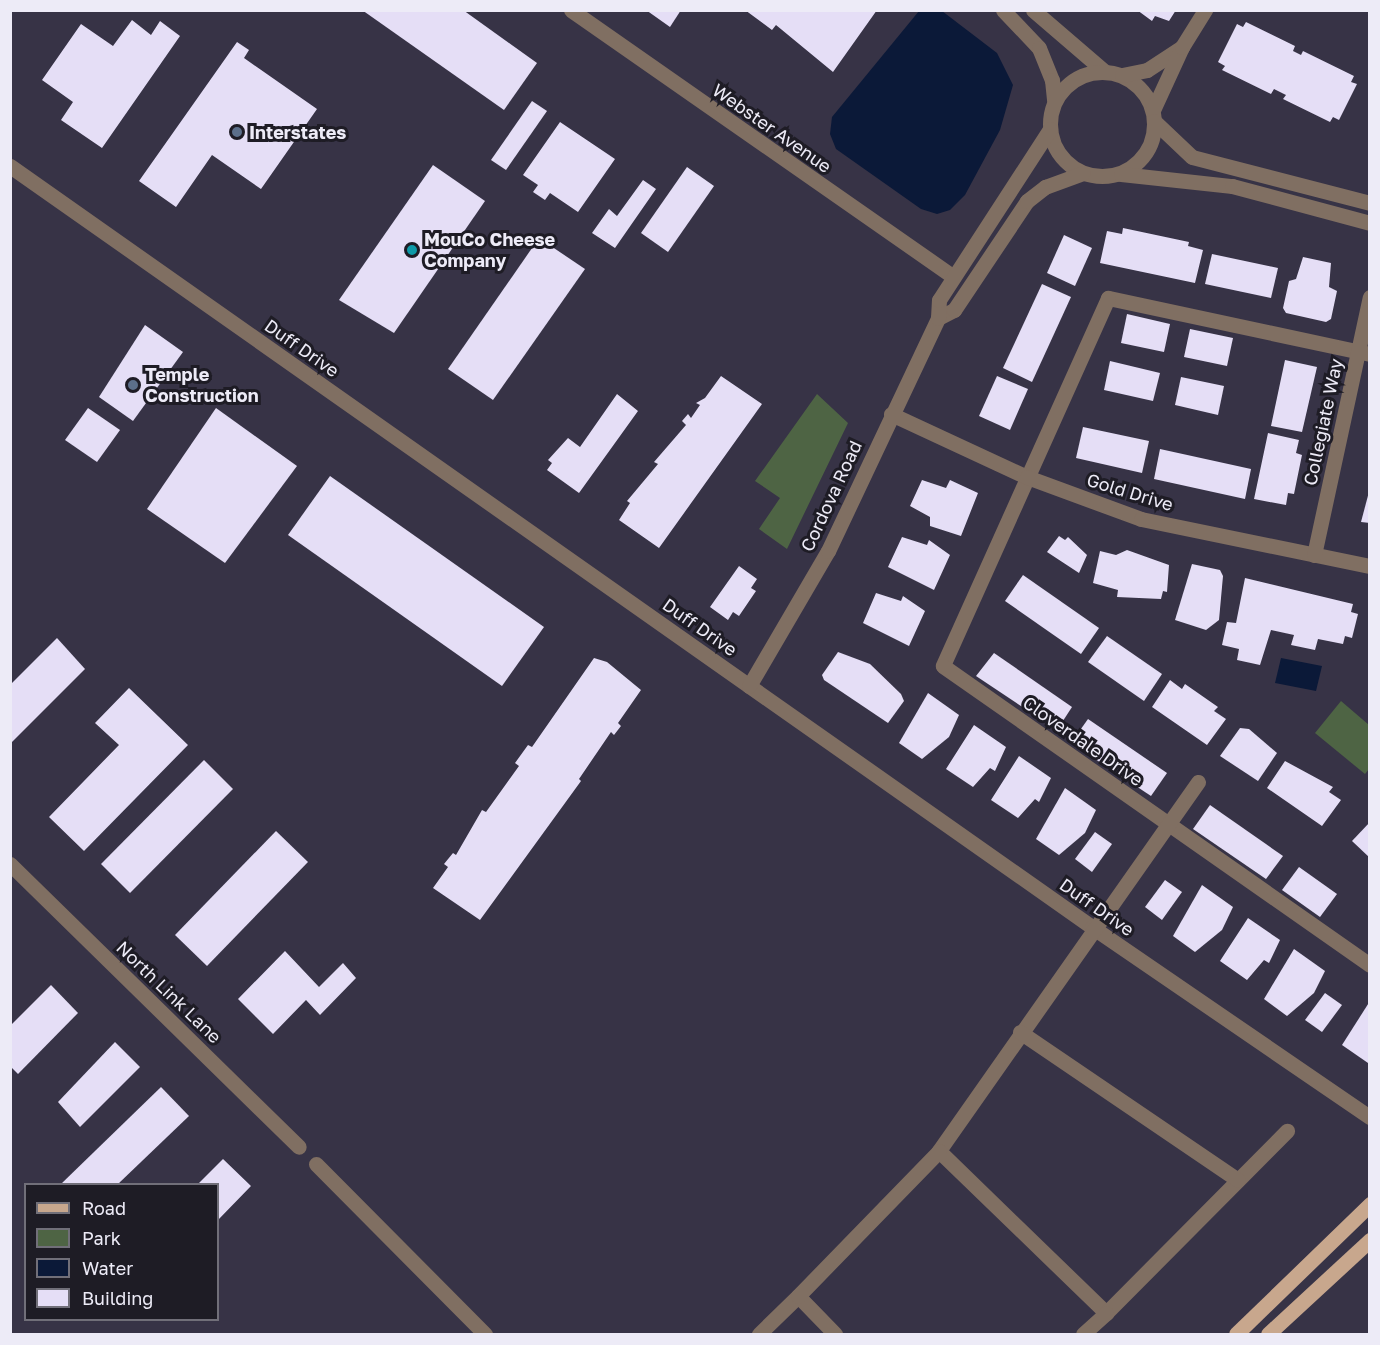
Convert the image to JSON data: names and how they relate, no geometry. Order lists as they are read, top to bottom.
{
  "streets": {
    "street": [
      "Webster Avenue",
      "Duff Drive",
      "Collegiate Way",
      "Gold Drive",
      "Cordova Road",
      "Cloverdale Drive",
      "North Link Lane"
    ]
  },
  "crossings": [
    ["Webster Avenue", "Cordova Road"],
    ["Duff Drive", "Cordova Road"],
    ["Collegiate Way", "Gold Drive"],
    ["Gold Drive", "Cordova Road"],
    ["Gold Drive", "Cloverdale Drive"]
  ],
  "places": ["Interstates", "MouCo Cheese Company", "Temple Construction"],
  "legend": [
    "Road",
    "Park",
    "Water",
    "Building"
  ]
}
